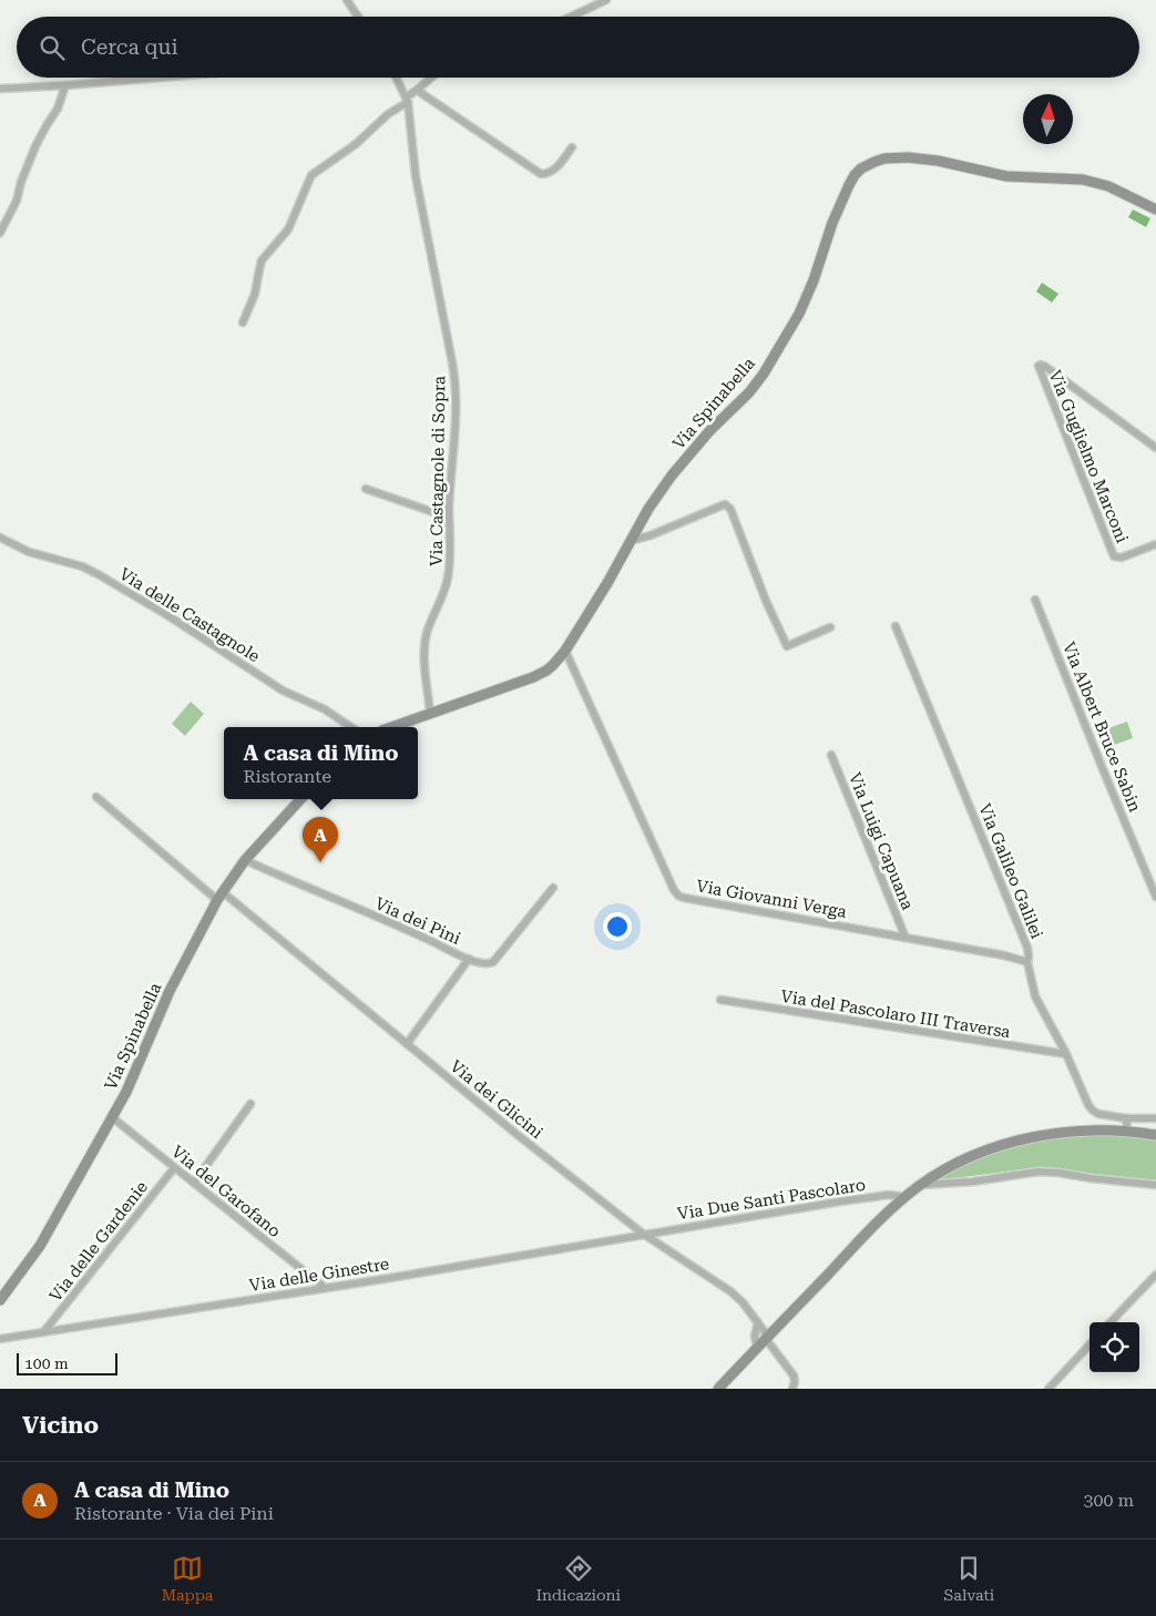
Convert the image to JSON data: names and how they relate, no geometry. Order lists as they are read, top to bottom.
{
  "streets": {
    "street": [
      "Via Spinabella",
      "Via Guglielmo Marconi",
      "Via Castagnole di Sopra",
      "Via delle Castagnole",
      "Via Albert Bruce Sabin",
      "Via Luigi Capuana",
      "Via Galileo Galilei",
      "Via Giovanni Verga",
      "Via dei Pini",
      "Via del Pascolaro III Traversa",
      "Via dei Glicini",
      "Via del Garofano",
      "Via Due Santi Pascolaro",
      "Via delle Gardenie",
      "Via delle Ginestre"
    ]
  },
  "crossings": [
    ["Via Spinabella", "Via Castagnole di Sopra"],
    ["Via Spinabella", "Via Giovanni Verga"],
    ["Via Spinabella", "Via dei Pini"],
    ["Via Spinabella", "Via dei Glicini"],
    ["Via Spinabella", "Via del Garofano"],
    ["Via Luigi Capuana", "Via Giovanni Verga"],
    ["Via Galileo Galilei", "Via Giovanni Verga"],
    ["Via Galileo Galilei", "Via del Pascolaro III Traversa"],
    ["Via dei Glicini", "Via Due Santi Pascolaro"],
    ["Via dei Glicini", "Via delle Ginestre"],
    ["Via del Garofano", "Via delle Gardenie"],
    ["Via del Garofano", "Via delle Ginestre"],
    ["Via Due Santi Pascolaro", "Via delle Ginestre"],
    ["Via delle Gardenie", "Via delle Ginestre"]
  ],
  "scale_bar": "100 m",
  "north": "top",
  "page": {
    "search": "Cerca qui",
    "popup": ["A casa di Mino", "Ristorante"],
    "pins": "A",
    "scale": "100 m",
    "heading": "Vicino",
    "list": [
      {
        "mark": "A",
        "name": "A casa di Mino",
        "note": "Ristorante · Via dei Pini",
        "value": "300 m"
      }
    ],
    "nav": ["Mappa", "Indicazioni", "Salvati"]
  }
}
